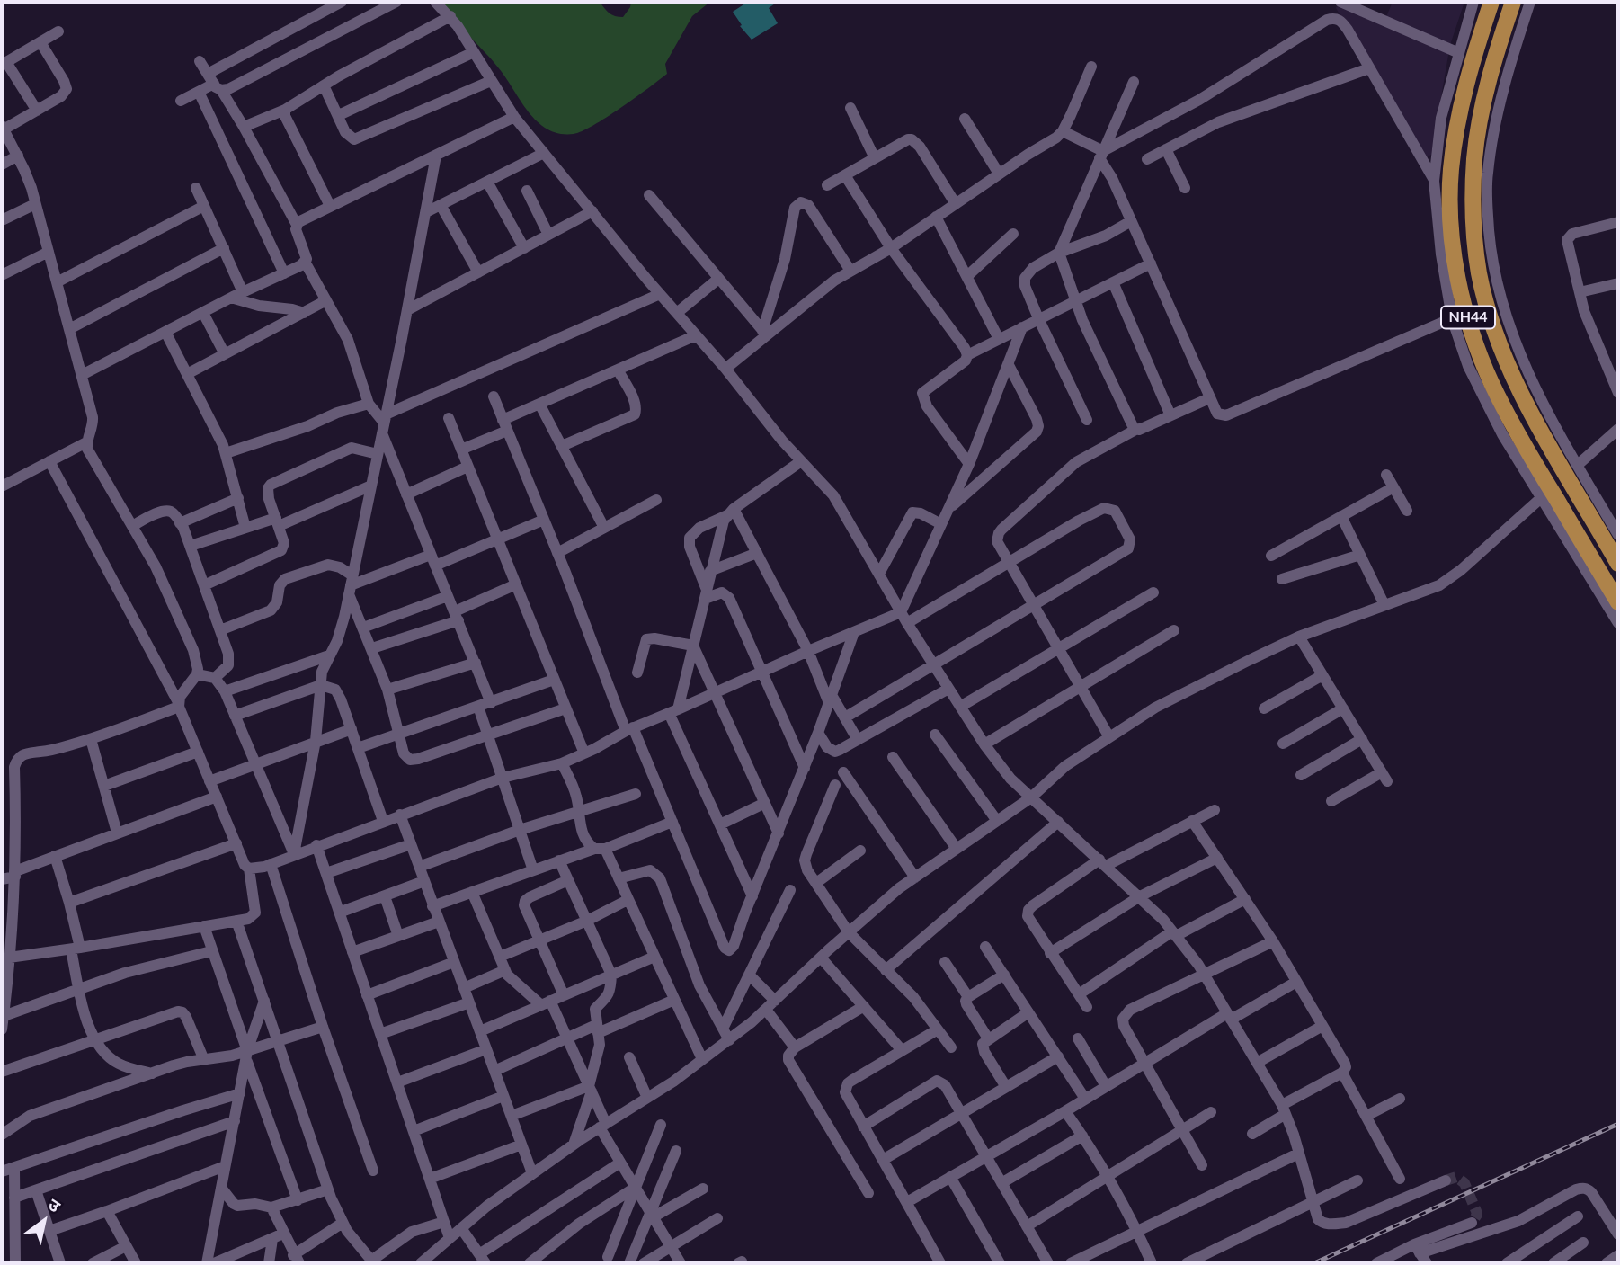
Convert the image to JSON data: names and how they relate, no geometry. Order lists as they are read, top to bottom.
{
  "streets": {
    "highway": ["NH44"]
  },
  "north": "top right"
}
